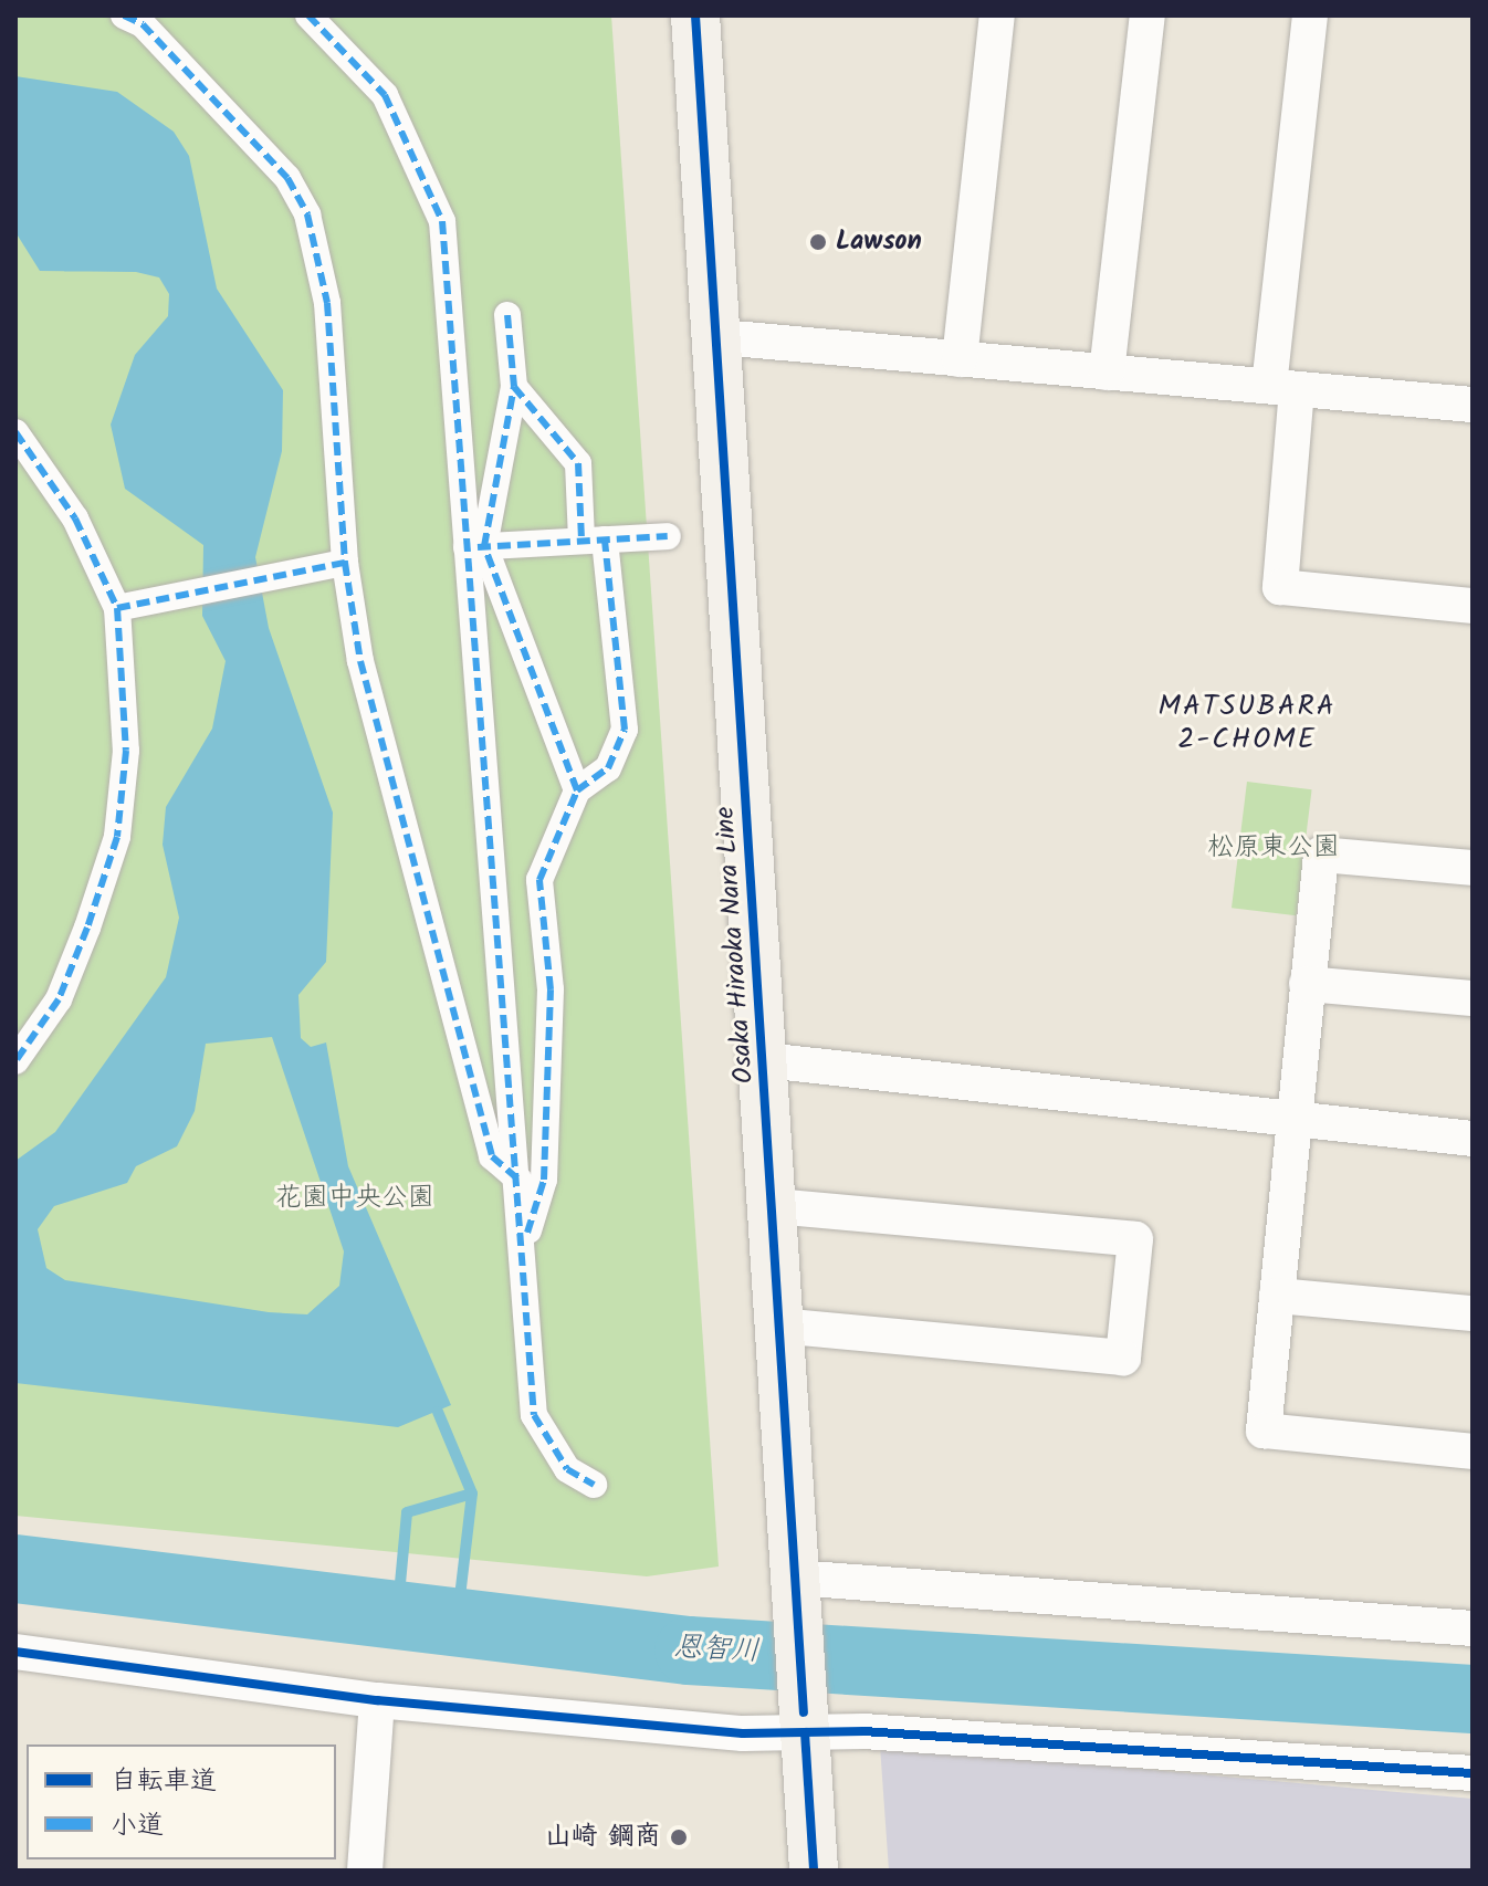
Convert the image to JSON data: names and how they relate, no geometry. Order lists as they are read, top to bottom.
{
  "streets": {
    "main road": ["Osaka Hiraoka Nara Line"]
  },
  "districts": ["MATSUBARA 2-CHOME"],
  "water": ["恩智川"],
  "parks": ["松原東公園", "花園中央公園"],
  "places": ["Lawson", "山崎 鋼商"],
  "legend": ["自転車道", "小道"]
}
